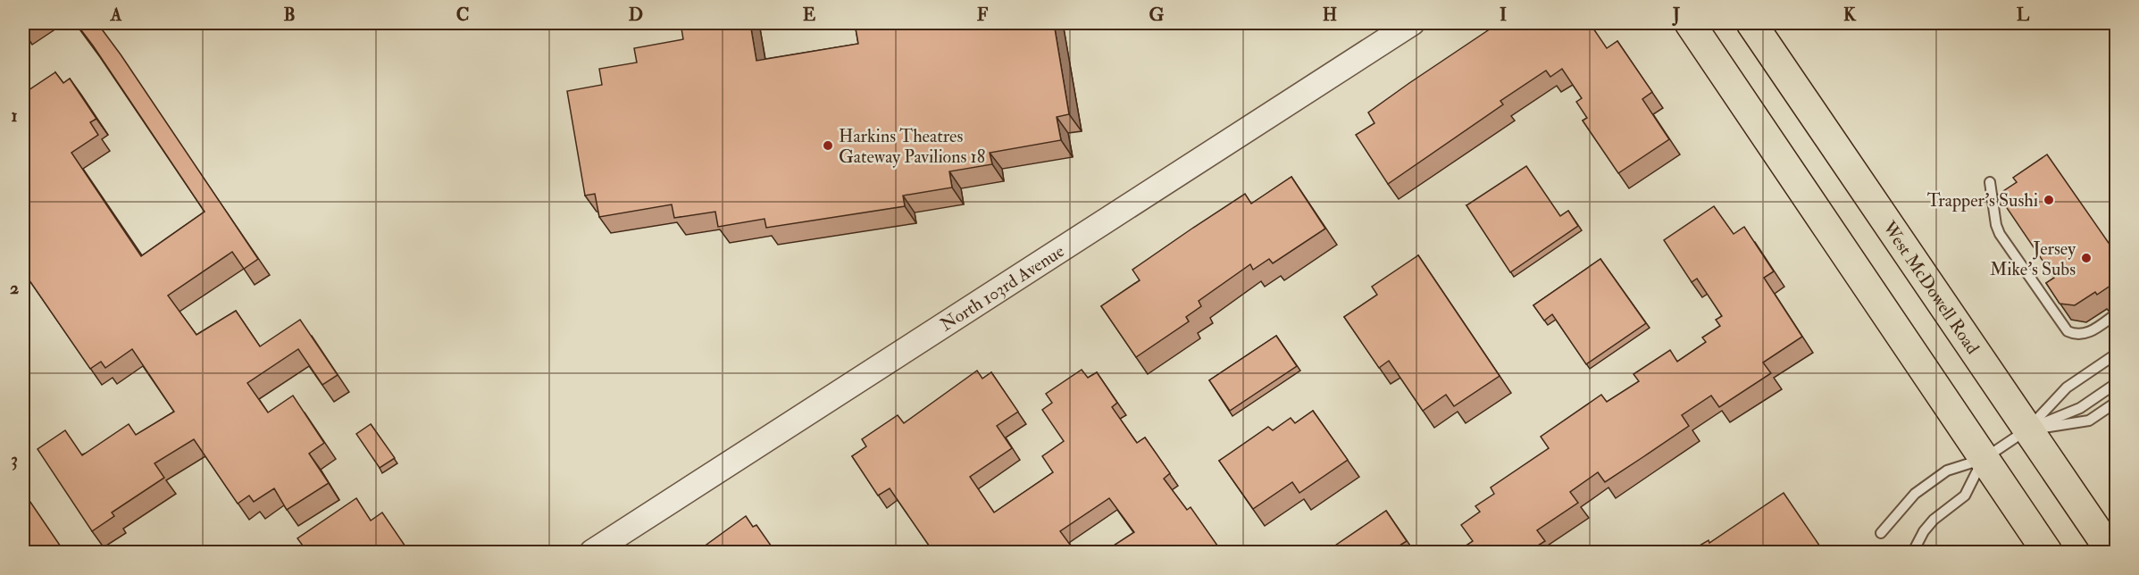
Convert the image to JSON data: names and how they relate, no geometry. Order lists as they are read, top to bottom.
{
  "streets": {
    "main road": ["West McDowell Road"],
    "street": ["North 103rd Avenue"]
  },
  "places": ["Harkins Theatres Gateway Pavilions 18", "Trapper's Sushi", "Jersey Mike's Subs"],
  "grid": {
    "columns": [
      "A",
      "B",
      "C",
      "D",
      "E",
      "F",
      "G",
      "H",
      "I",
      "J",
      "K",
      "L"
    ],
    "rows": ["1", "2", "3"]
  }
}
